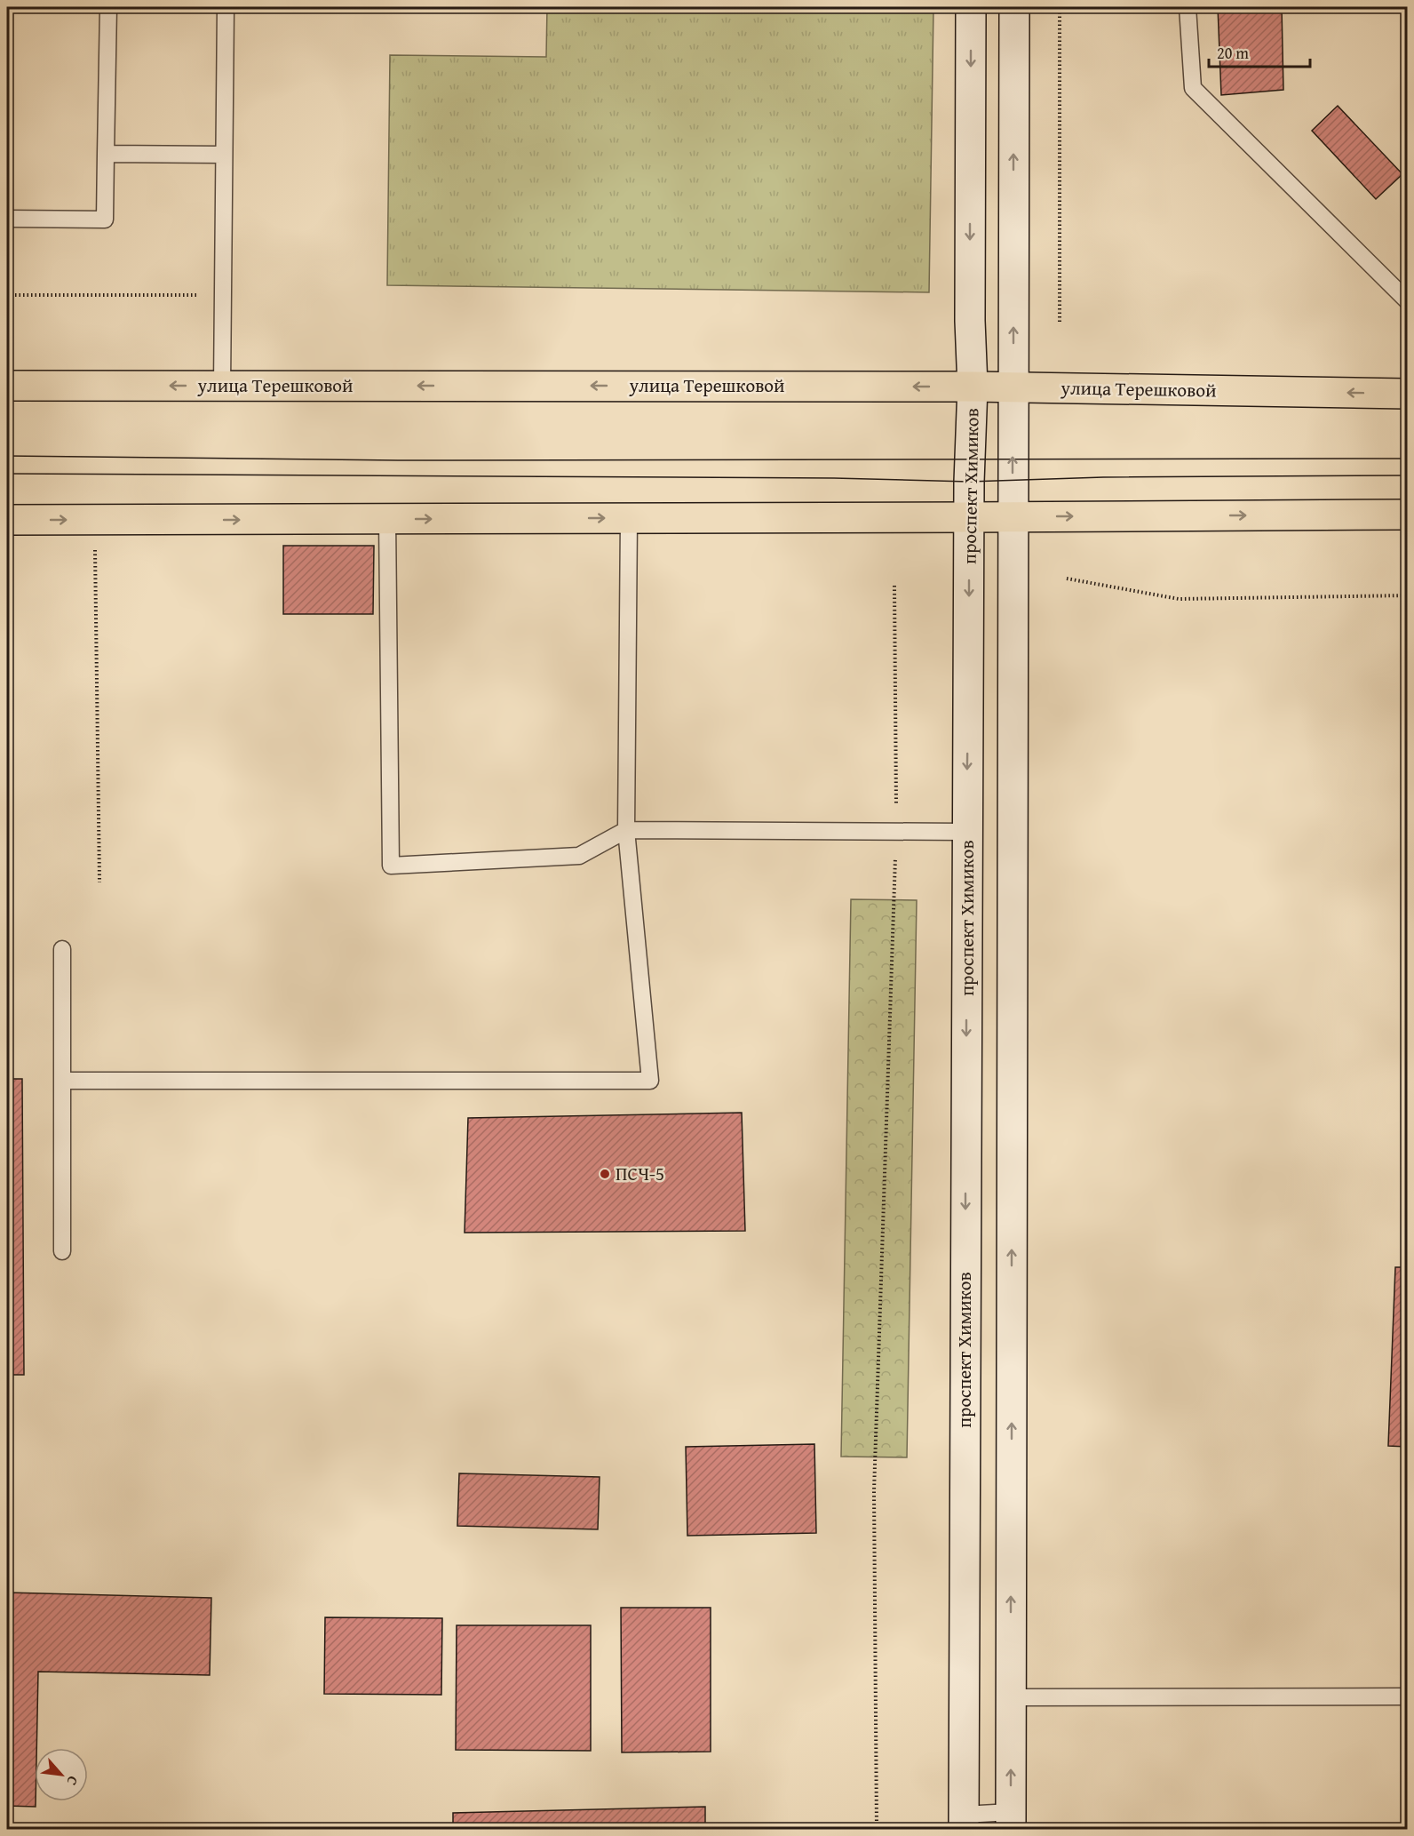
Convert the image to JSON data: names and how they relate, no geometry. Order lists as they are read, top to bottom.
{
  "streets": {
    "main road": ["улица Терешковой", "проспект Химиков"]
  },
  "crossings": [
    ["улица Терешковой", "проспект Химиков"]
  ],
  "places": ["ПСЧ-5"],
  "scale_bar": "20 m",
  "north": "bottom right"
}
